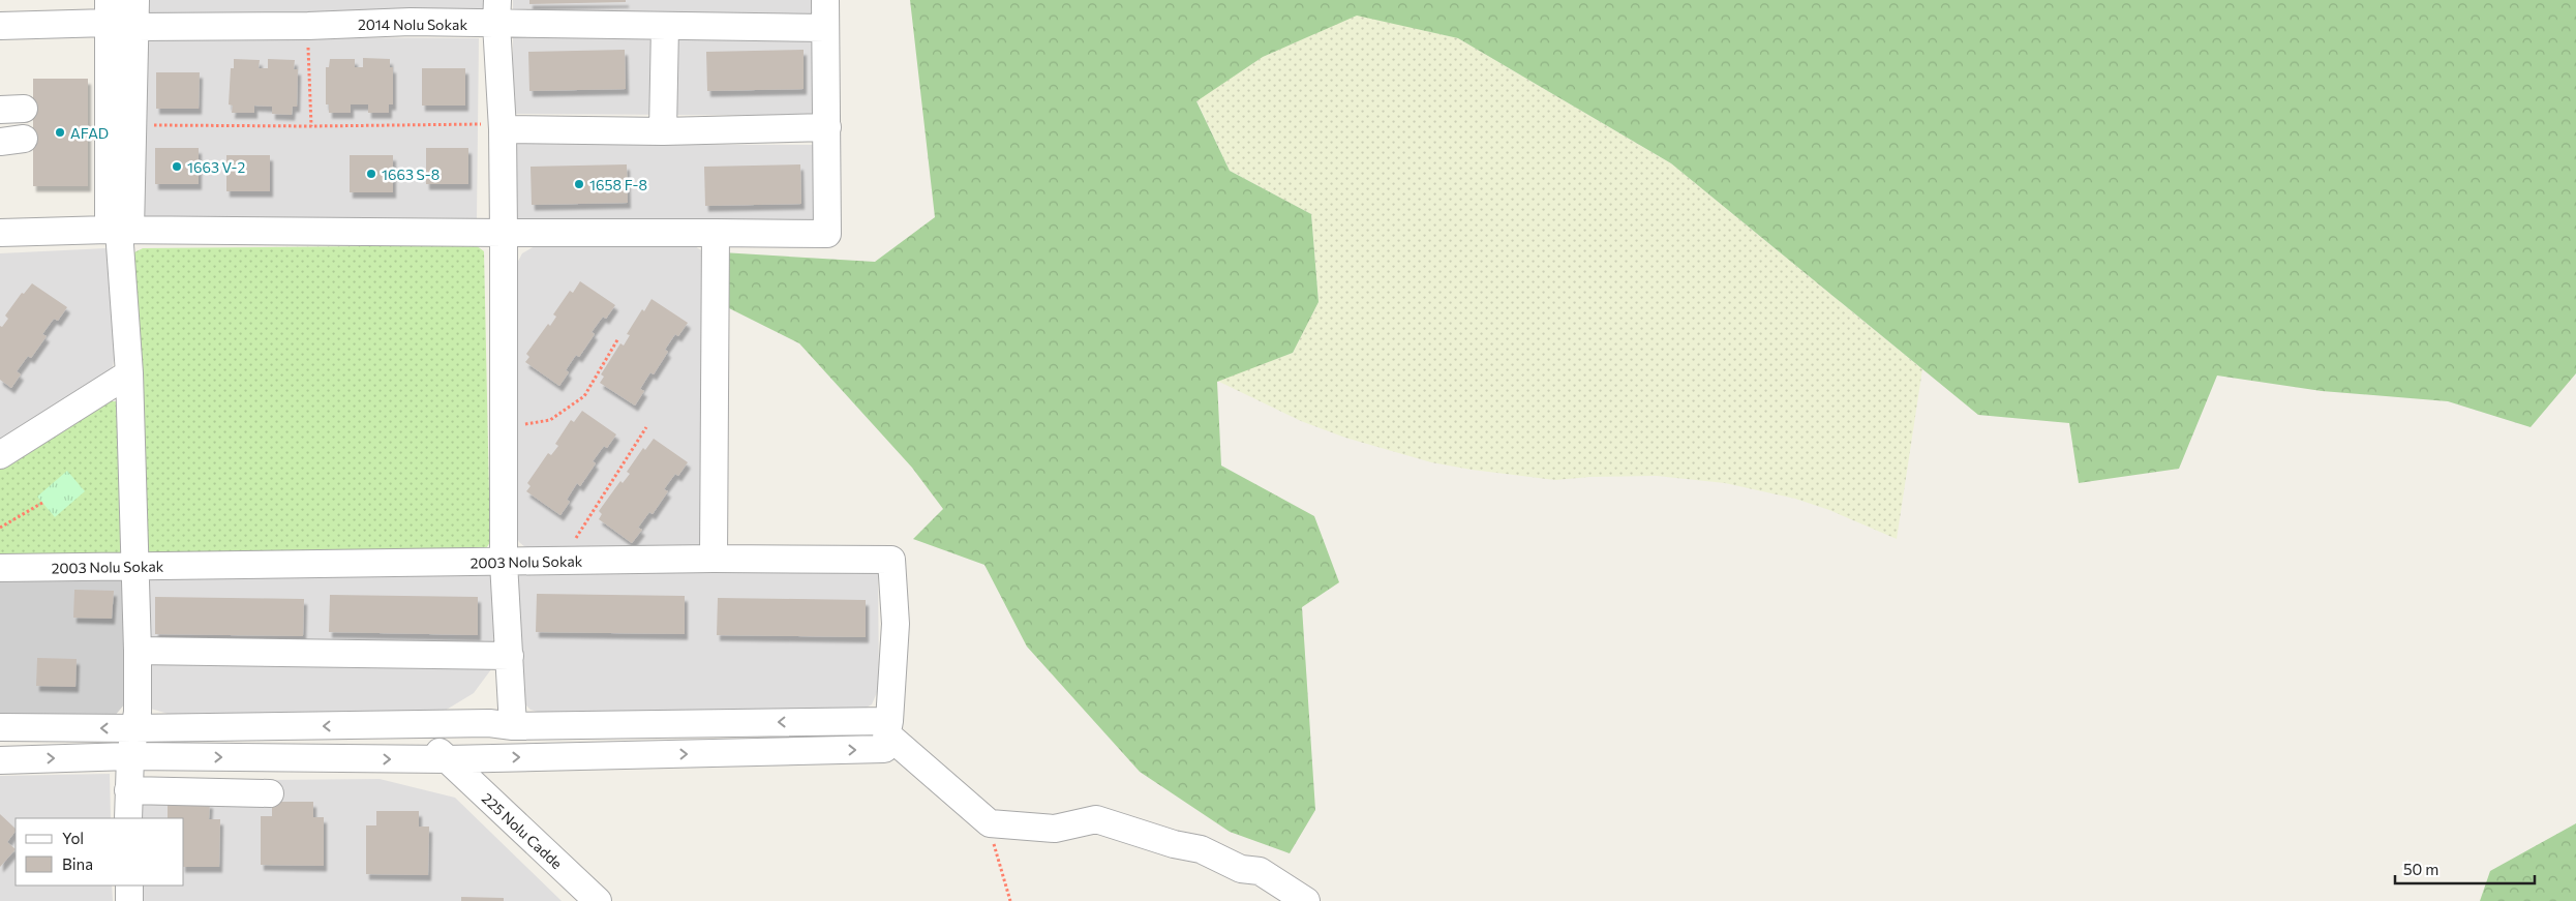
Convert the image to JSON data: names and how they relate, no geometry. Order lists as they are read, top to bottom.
{
  "streets": {
    "street": ["2014 Nolu Sokak", "2003 Nolu Sokak", "225 Nolu Cadde"]
  },
  "places": [
    "AFAD",
    "1663 V-2",
    "1663 S-8",
    "1658 F-8"
  ],
  "legend": ["Yol", "Bina"],
  "scale_bar": "50 m"
}
